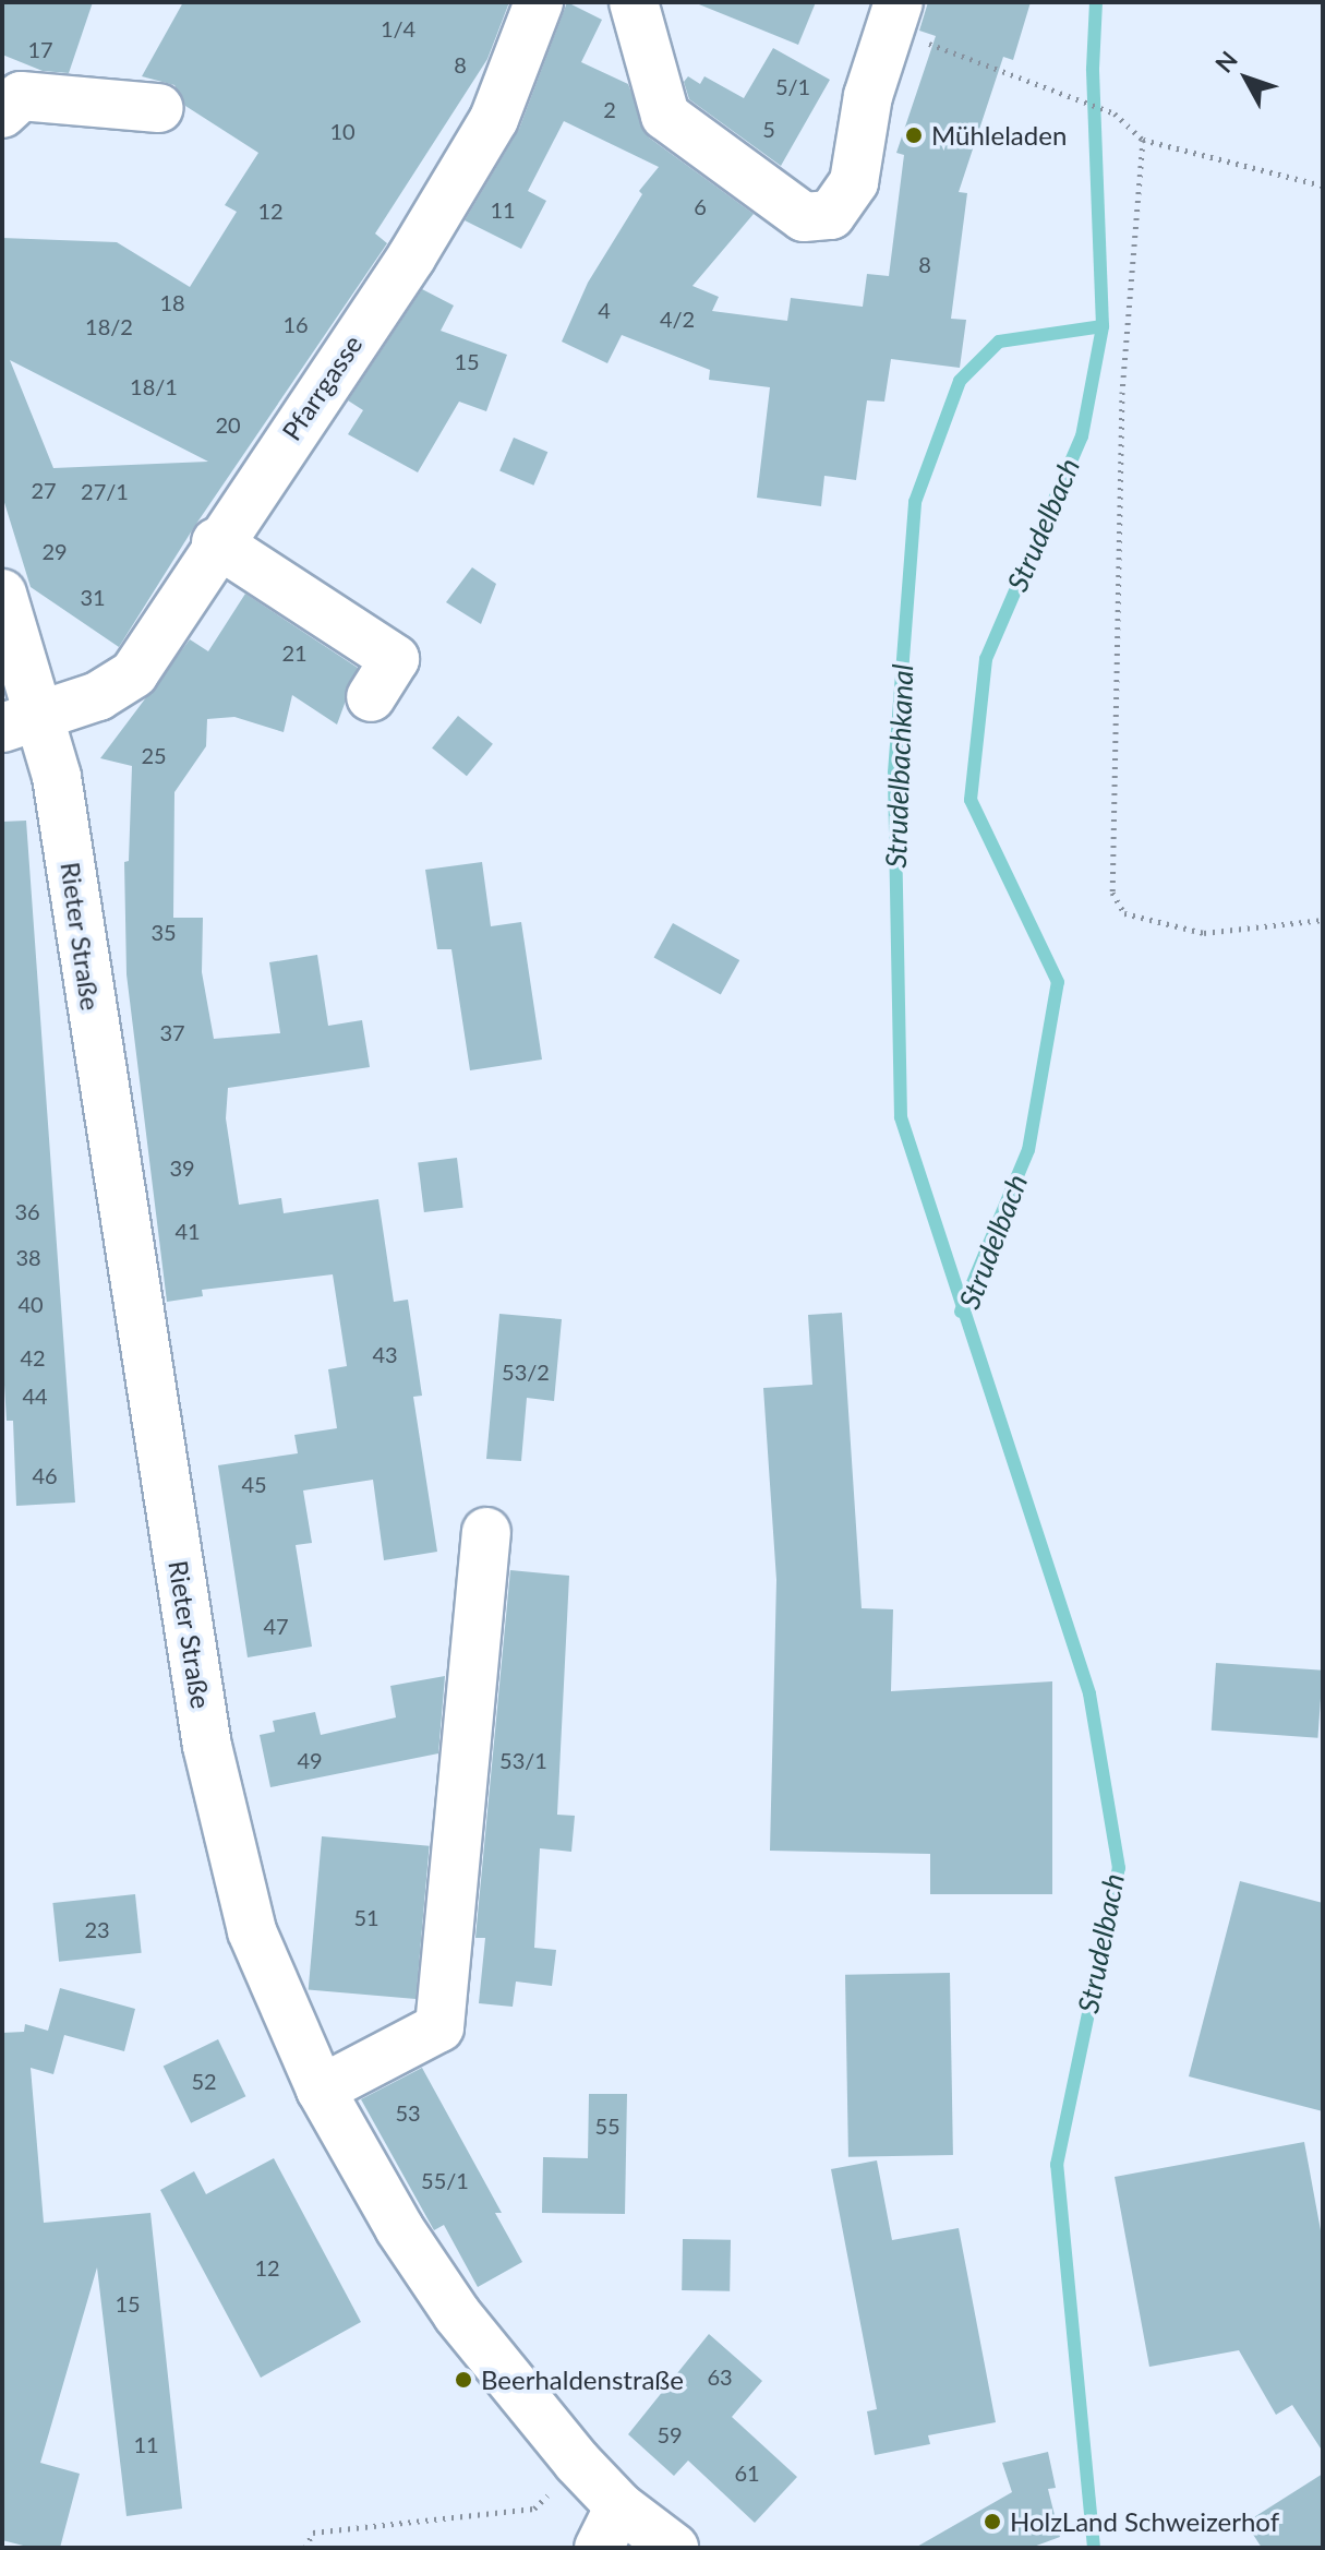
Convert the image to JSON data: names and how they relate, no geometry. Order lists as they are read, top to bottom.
{
  "streets": {
    "street": ["Pfarrgasse", "Rieter Straße"]
  },
  "crossings": [
    ["Pfarrgasse", "Rieter Straße"]
  ],
  "water": ["Strudelbach", "Strudelbachkanal"],
  "places": ["Mühleladen", "Beerhaldenstraße", "HolzLand Schweizerhof"],
  "house_numbers": [
    "1/4",
    "17",
    "8",
    "5/1",
    "2",
    "5",
    "10",
    "6",
    "11",
    "12",
    "8",
    "18",
    "4",
    "4/2",
    "16",
    "18/2",
    "15",
    "18/1",
    "20",
    "27",
    "27/1",
    "29",
    "31",
    "21",
    "25",
    "35",
    "37",
    "39",
    "36",
    "41",
    "38",
    "40",
    "43",
    "42",
    "53/2",
    "44",
    "46",
    "45",
    "47",
    "49",
    "53/1",
    "51",
    "23",
    "52",
    "53",
    "55",
    "55/1",
    "12",
    "15",
    "63",
    "59",
    "11",
    "61"
  ],
  "north": "top left"
}
